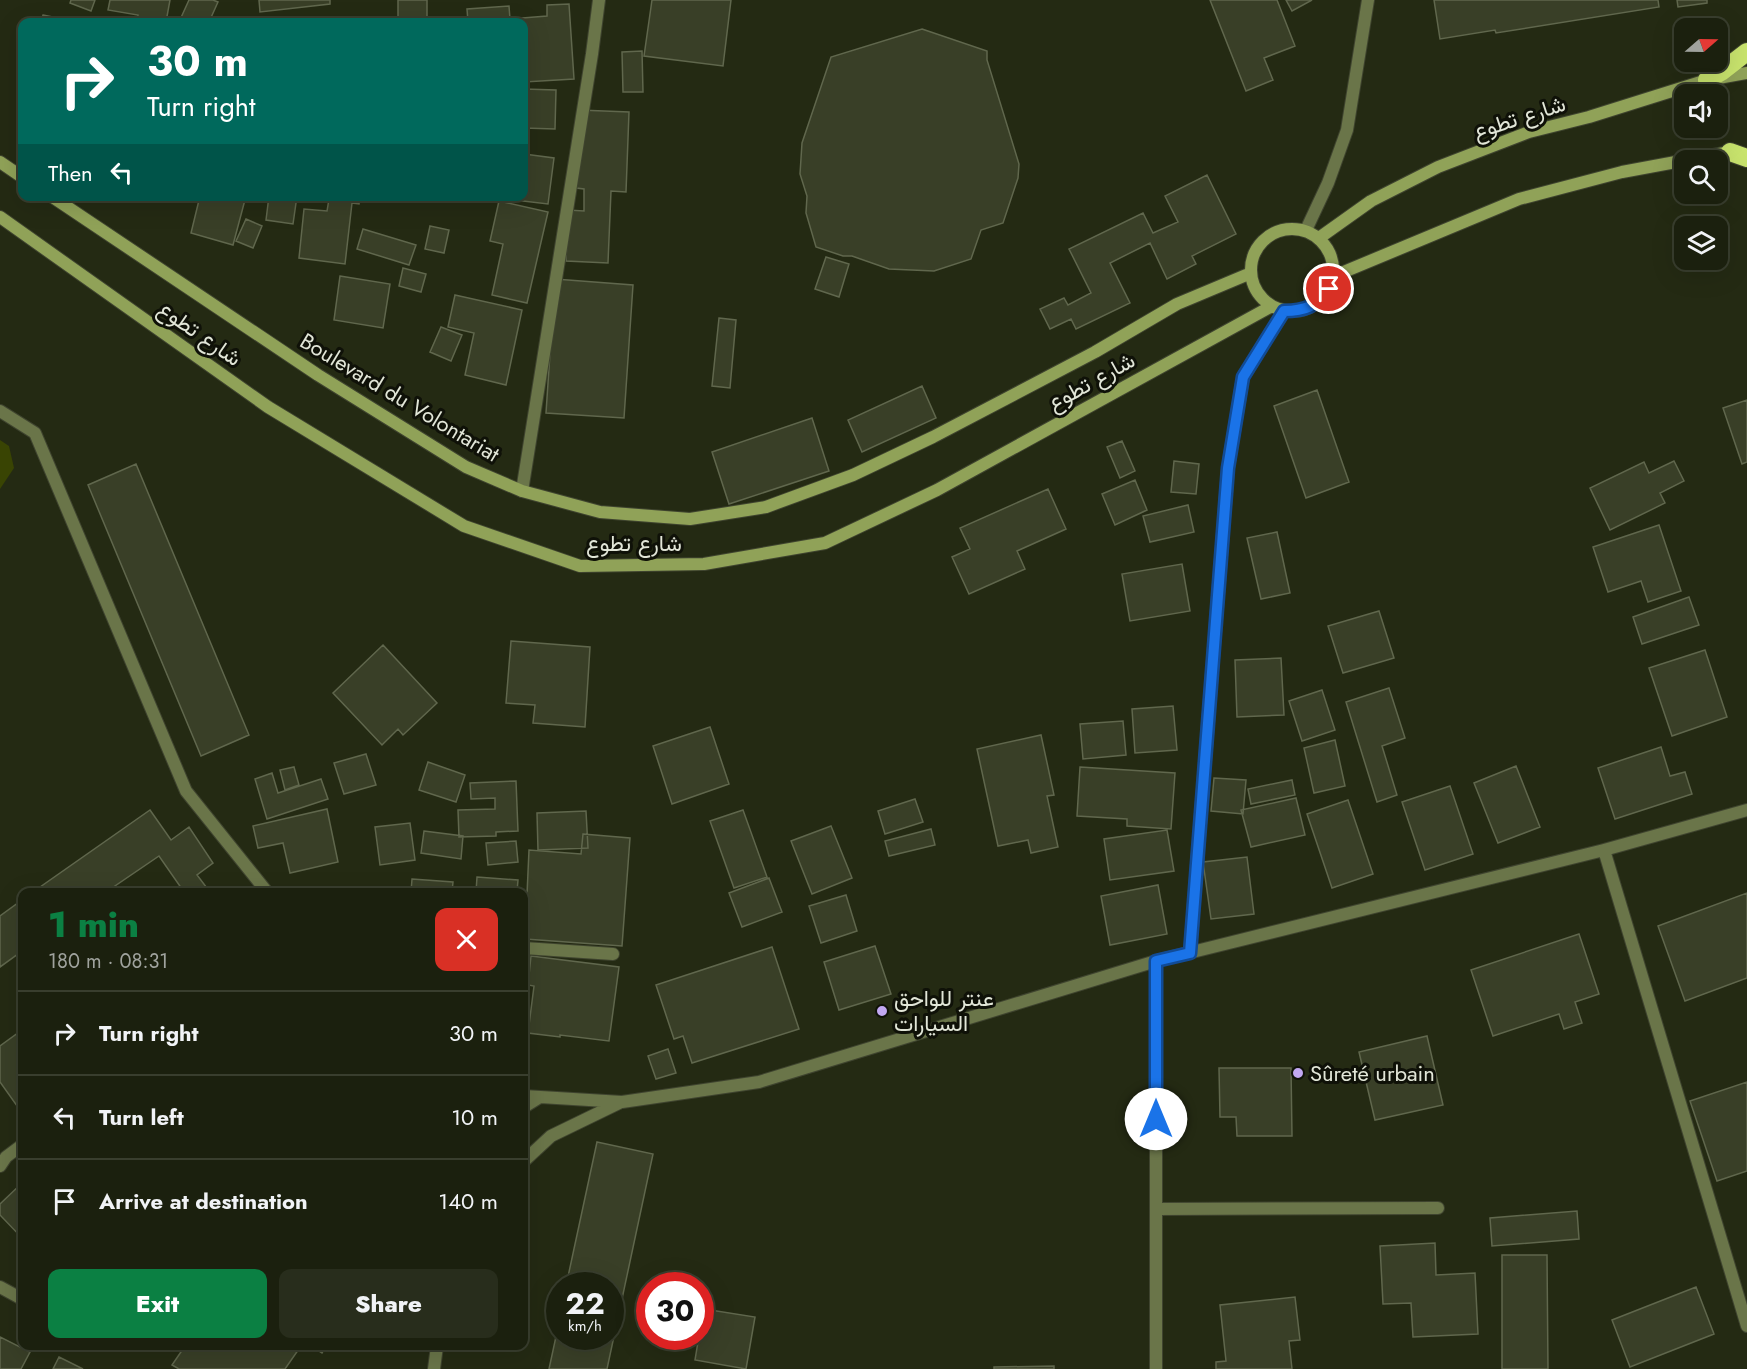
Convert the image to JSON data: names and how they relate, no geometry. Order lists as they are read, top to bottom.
{
  "streets": {
    "main road": ["شارع تطوع", "Boulevard du Volontariat"]
  },
  "crossings": [
    ["شارع تطوع", "Boulevard du Volontariat"]
  ],
  "places": ["عنتر للواحق السيارات", "Sûreté urbain"],
  "north": "right",
  "page": {
    "turn": ["30 m", "Turn right"],
    "then": "Then",
    "heading": ["1 min", "180 m · 08:31"],
    "list": [
      {
        "name": "Turn right",
        "value": "30 m"
      },
      {
        "name": "Turn left",
        "value": "10 m"
      },
      {
        "name": "Arrive at destination",
        "value": "140 m"
      }
    ],
    "buttons": ["Exit", "Share"],
    "speed": "22 km/h",
    "limit": "30"
  }
}
